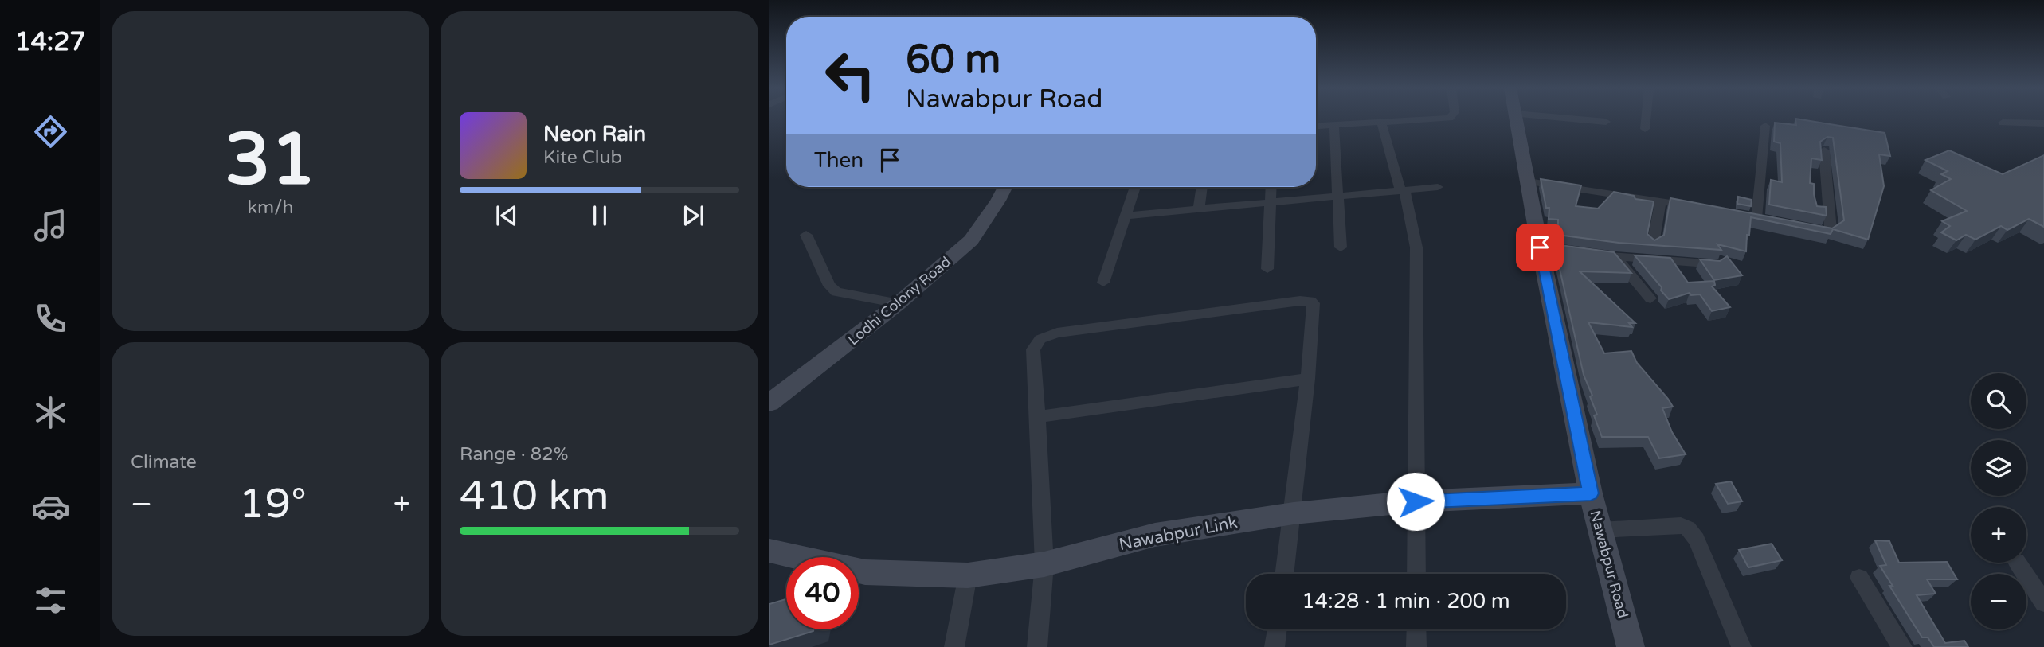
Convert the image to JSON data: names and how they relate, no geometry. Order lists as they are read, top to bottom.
{
  "streets": {
    "street": ["Lodhi Colony Road", "Nawabpur Link", "Nawabpur Road"]
  },
  "crossings": [
    ["Nawabpur Link", "Nawabpur Road"]
  ],
  "page": {
    "tabs": "14:27",
    "tile": [
      ["31", "km/h"],
      "Climate",
      ["Range · 82%", "410 km"]
    ],
    "turn": ["60 m", "Nawabpur Road"],
    "song": ["Neon Rain", "Kite Club"],
    "then": "Then",
    "map_buttons": ["+", "−"],
    "heat": ["−", "19°", "+"],
    "limit": "40",
    "trip": "14:28 · 1 min · 200 m"
  }
}
